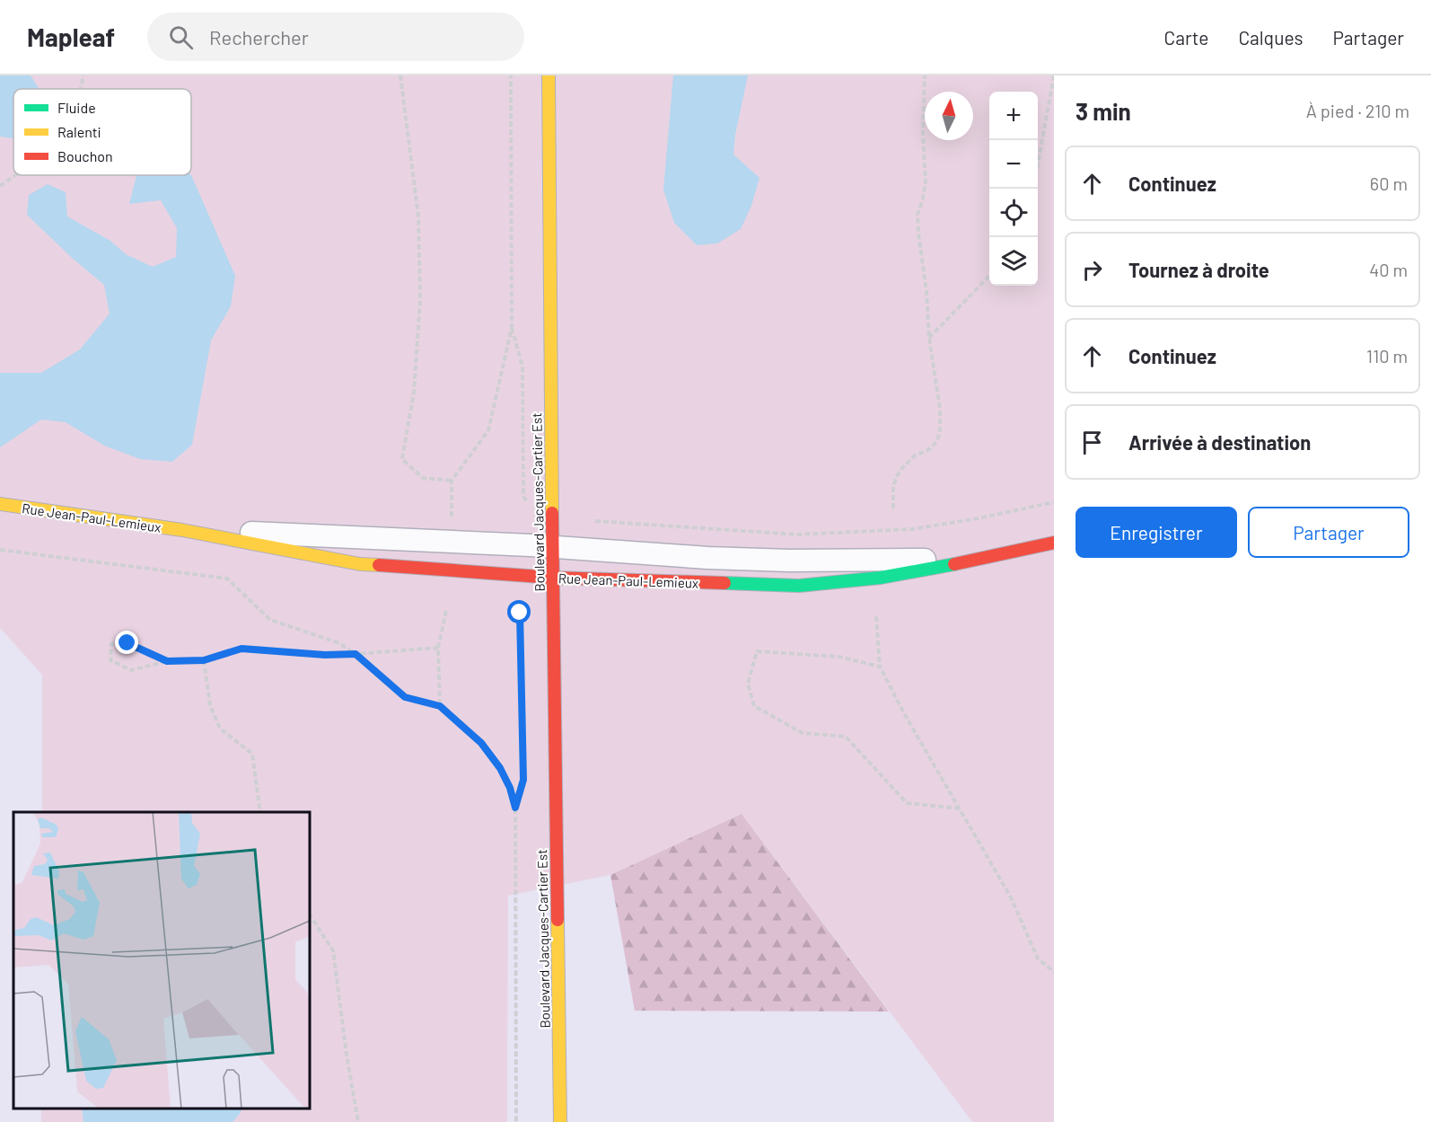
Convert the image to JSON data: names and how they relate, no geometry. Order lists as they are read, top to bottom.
{
  "streets": {
    "street": ["Boulevard Jacques-Cartier Est", "Rue Jean-Paul-Lemieux"]
  },
  "crossings": [
    ["Boulevard Jacques-Cartier Est", "Rue Jean-Paul-Lemieux"]
  ],
  "legend": ["Fluide", "Ralenti", "Bouchon"],
  "north": "top",
  "page": {
    "header": "Mapleaf",
    "search": "Rechercher",
    "nav": ["Carte", "Calques", "Partager"],
    "heading": ["3 min", "À pied · 210 m"],
    "map_buttons": ["+", "−"],
    "list": [
      ["Continuez", "60 m"],
      ["Tournez à droite", "40 m"],
      ["Continuez", "110 m"],
      "Arrivée à destination"
    ],
    "buttons": ["Enregistrer", "Partager"]
  }
}
